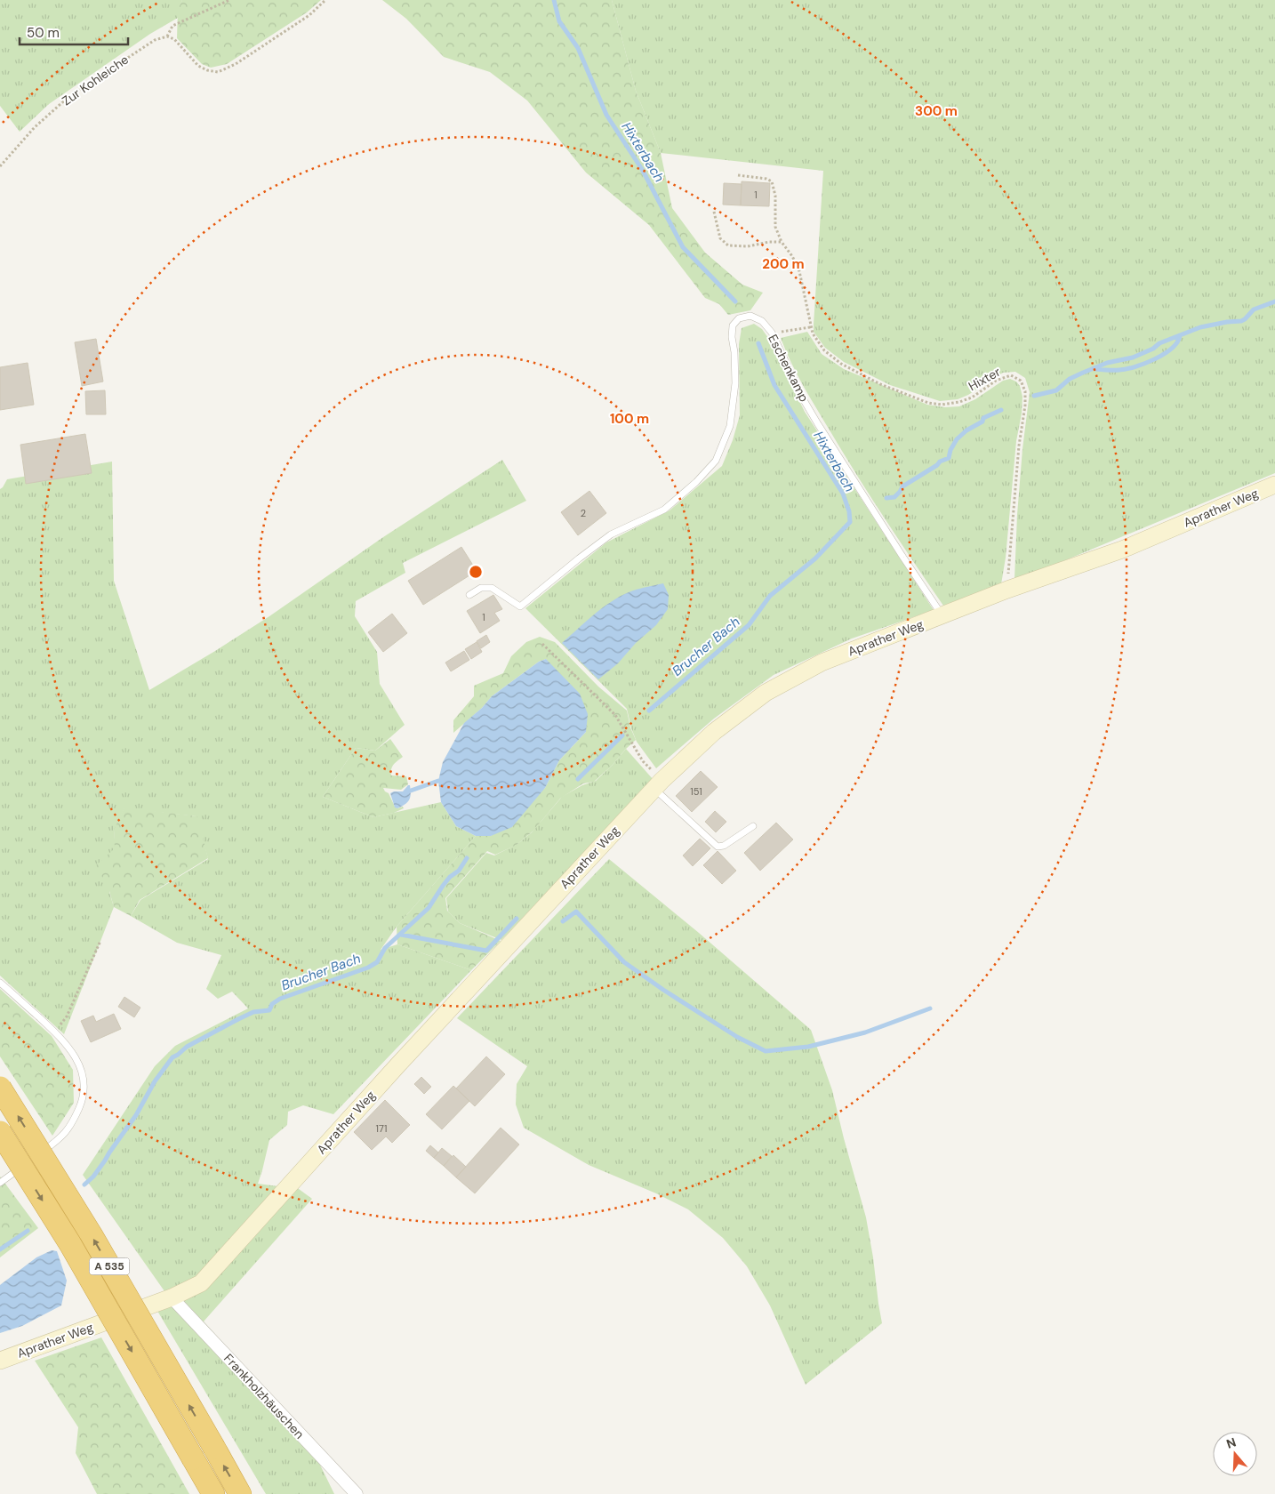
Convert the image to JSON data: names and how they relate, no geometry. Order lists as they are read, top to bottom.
{
  "streets": {
    "highway": ["A 535"],
    "street": ["Aprather Weg", "Frankholzhäuschen"],
    "lane": ["Eschenkamp"],
    "path": ["Zur Kohleiche", "Hixter"]
  },
  "crossings": [
    ["Eschenkamp", "Aprather Weg"],
    ["Hixter", "Aprather Weg"],
    ["Aprather Weg", "Frankholzhäuschen"]
  ],
  "water": ["Hixterbach", "Brucher Bach"],
  "house_numbers": [
    "1",
    "2",
    "1",
    "151",
    "171"
  ],
  "scale_bar": "50 m",
  "north": "top",
  "rings": ["300 m", "200 m", "100 m"]
}
